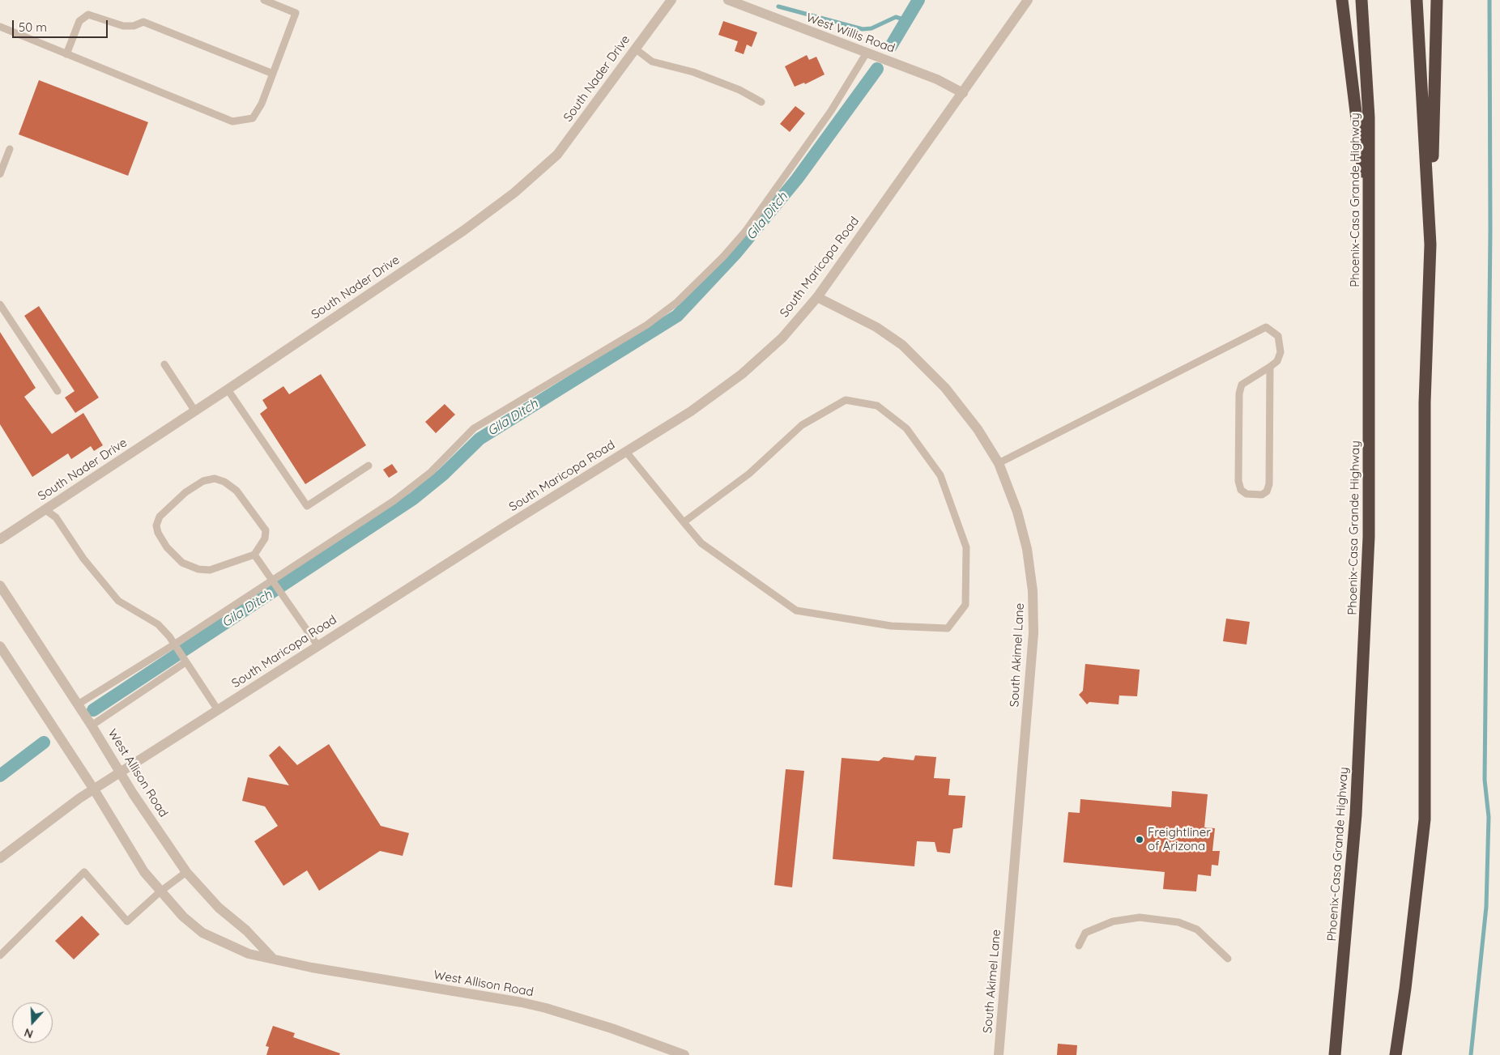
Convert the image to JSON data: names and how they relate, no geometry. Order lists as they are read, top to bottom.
{
  "streets": {
    "highway": ["Phoenix-Casa Grande Highway"],
    "street": [
      "West Willis Road",
      "South Nader Drive",
      "South Maricopa Road",
      "South Akimel Lane",
      "West Allison Road"
    ]
  },
  "crossings": [
    ["West Willis Road", "South Maricopa Road"],
    ["South Maricopa Road", "South Akimel Lane"],
    ["South Maricopa Road", "West Allison Road"]
  ],
  "water": ["Gila Ditch"],
  "places": ["Freightliner of Arizona"],
  "scale_bar": "50 m",
  "north": "bottom"
}
